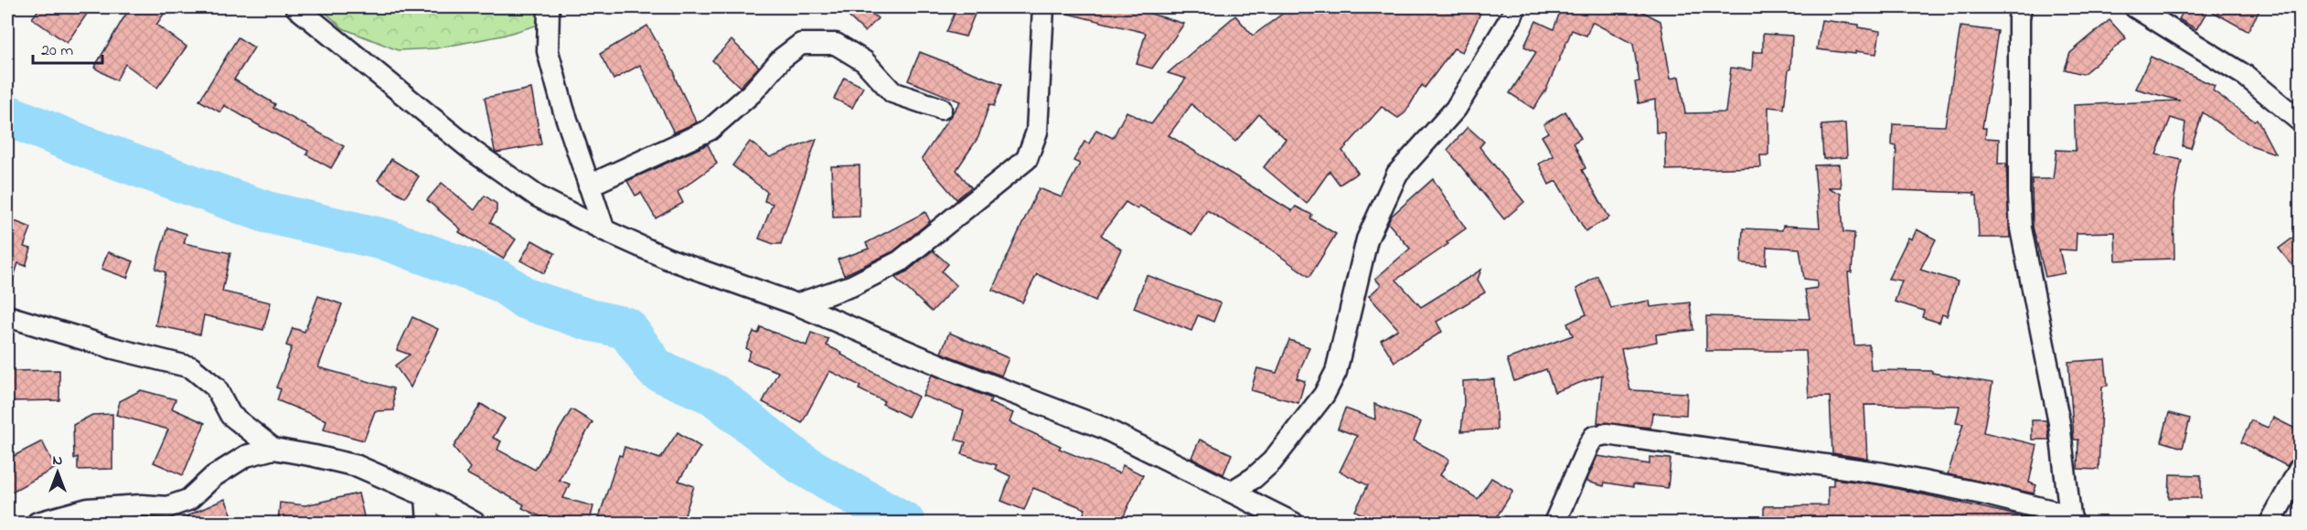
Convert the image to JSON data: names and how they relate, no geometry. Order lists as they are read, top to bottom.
{
  "scale_bar": "20 m",
  "north": "top"
}
